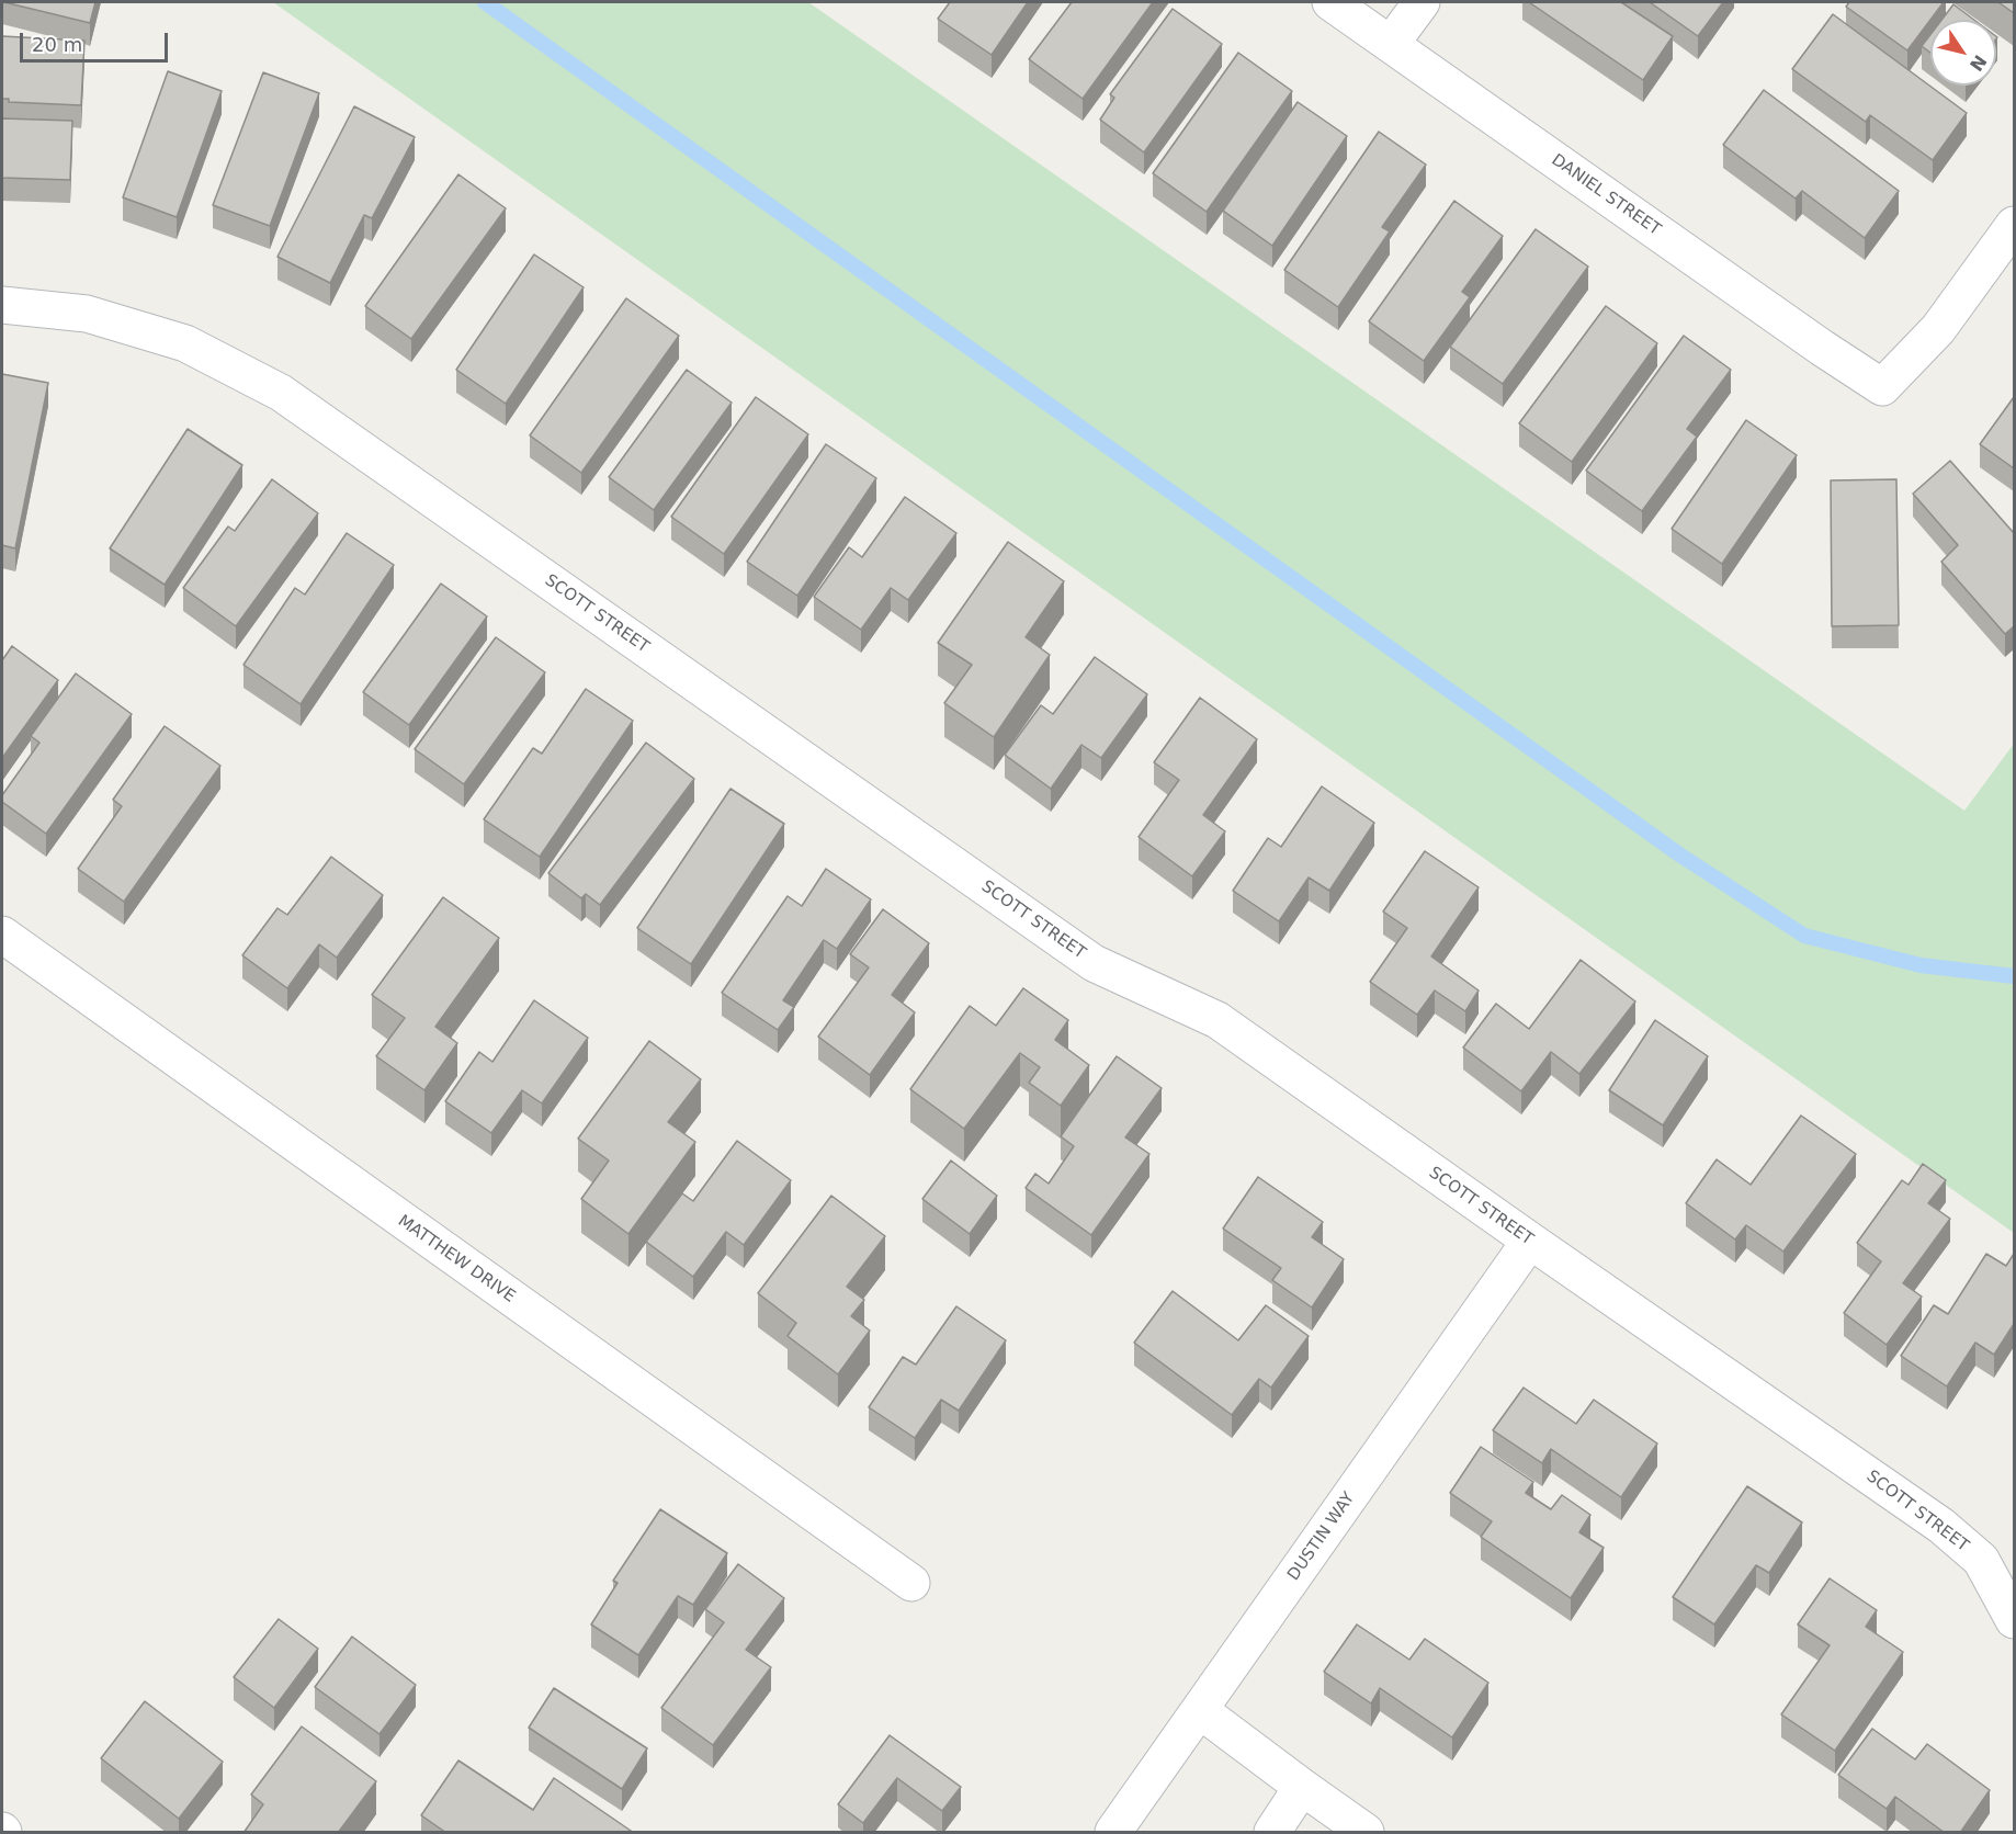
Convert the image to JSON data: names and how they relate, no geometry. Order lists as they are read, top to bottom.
{
  "streets": {
    "street": [
      "DANIEL STREET",
      "SCOTT STREET",
      "MATTHEW DRIVE",
      "DUSTIN WAY"
    ]
  },
  "crossings": [
    ["SCOTT STREET", "DUSTIN WAY"]
  ],
  "scale_bar": "20 m",
  "north": "bottom right"
}
